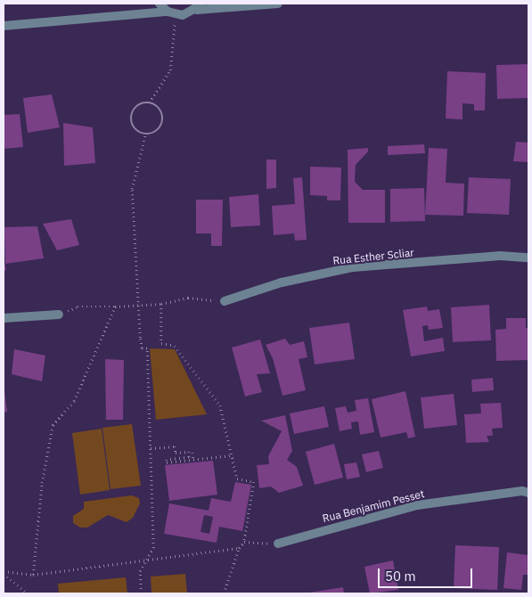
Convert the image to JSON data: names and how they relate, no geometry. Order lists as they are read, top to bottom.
{
  "streets": {
    "street": ["Rua Esther Scliar", "Rua Benjamim Pesset"]
  },
  "scale_bar": "50 m"
}
